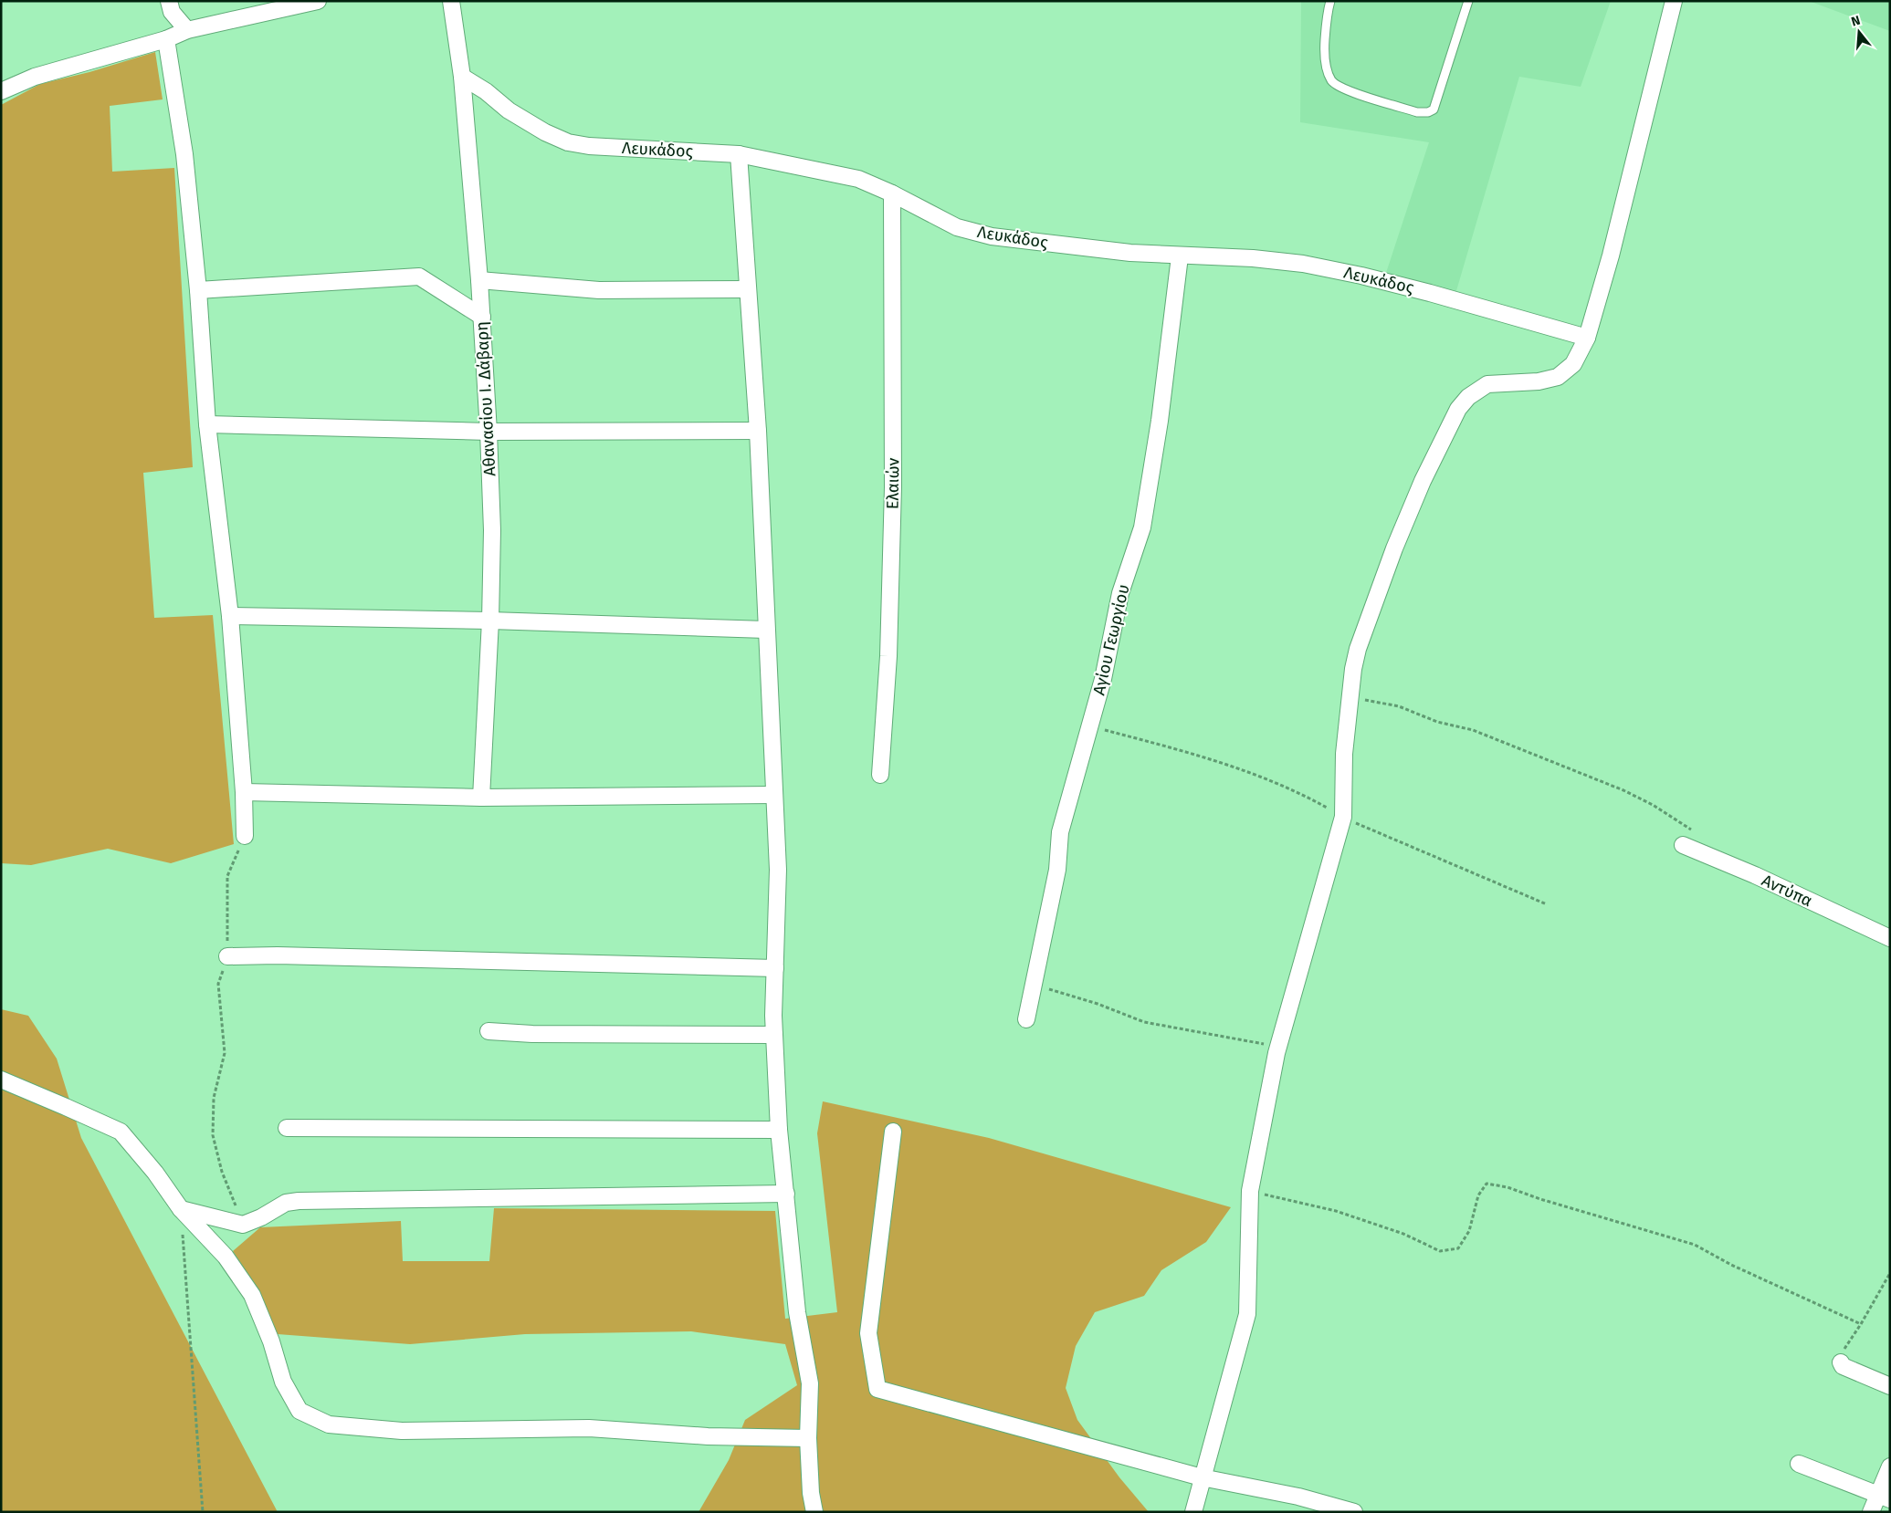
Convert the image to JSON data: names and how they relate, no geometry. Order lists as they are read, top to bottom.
{
  "streets": {
    "street": [
      "Λευκάδος",
      "Αθανασίου Ι. Δάβαρη",
      "Ελαιών",
      "Αγίου Γεωργίου",
      "Αντύπα"
    ]
  },
  "crossings": [
    ["Λευκάδος", "Αθανασίου Ι. Δάβαρη"],
    ["Λευκάδος", "Ελαιών"],
    ["Λευκάδος", "Αγίου Γεωργίου"]
  ],
  "north": "top"
}
